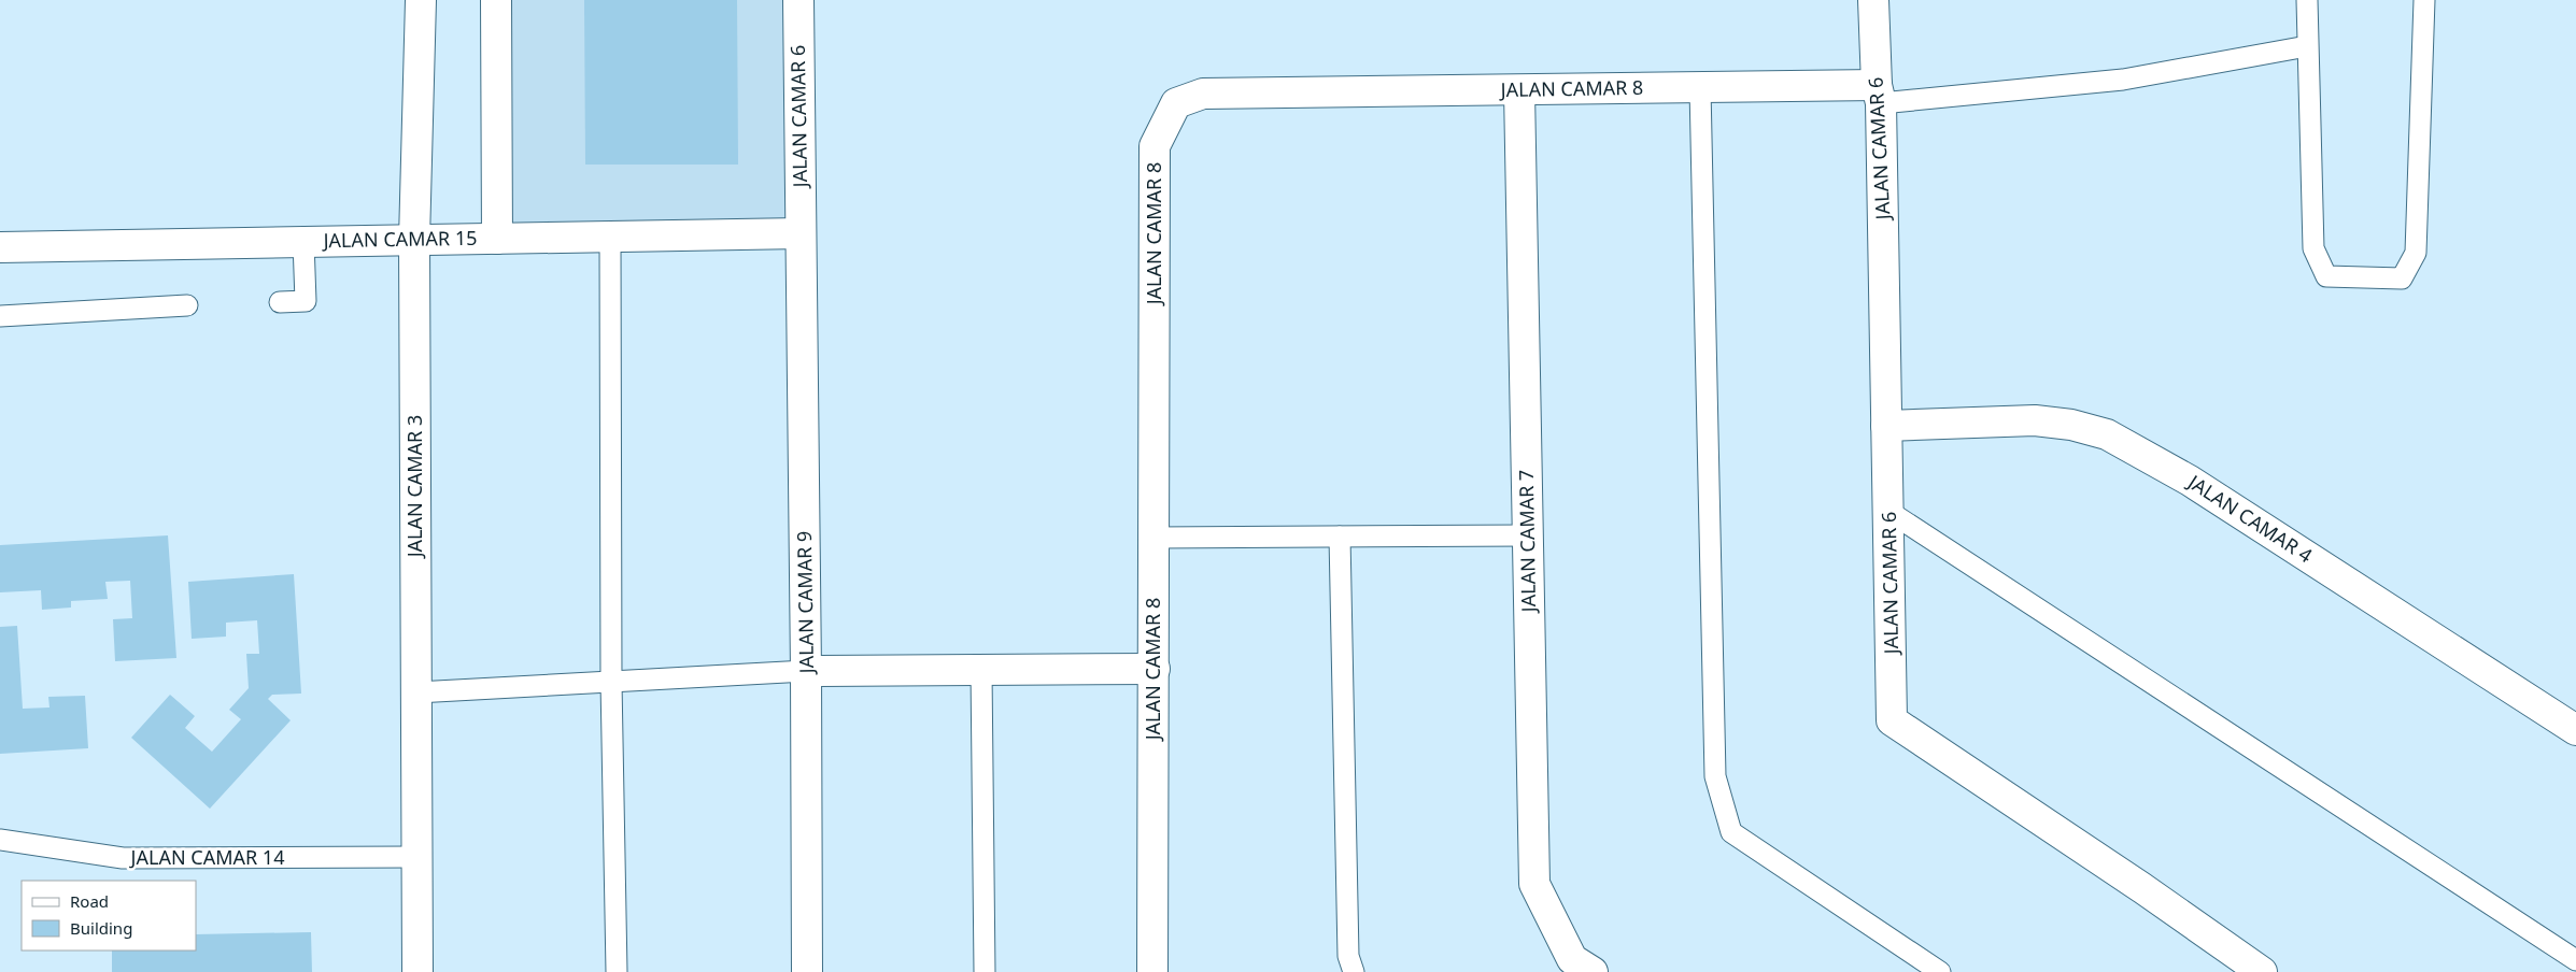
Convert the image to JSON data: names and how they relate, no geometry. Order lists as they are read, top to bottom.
{
  "streets": {
    "street": [
      "JALAN CAMAR 8",
      "JALAN CAMAR 6",
      "JALAN CAMAR 15",
      "JALAN CAMAR 3",
      "JALAN CAMAR 4",
      "JALAN CAMAR 7",
      "JALAN CAMAR 9"
    ],
    "lane": ["JALAN CAMAR 14"]
  },
  "crossings": [
    ["JALAN CAMAR 8", "JALAN CAMAR 6"],
    ["JALAN CAMAR 8", "JALAN CAMAR 7"],
    ["JALAN CAMAR 6", "JALAN CAMAR 15"],
    ["JALAN CAMAR 6", "JALAN CAMAR 4"],
    ["JALAN CAMAR 6", "JALAN CAMAR 9"],
    ["JALAN CAMAR 15", "JALAN CAMAR 3"],
    ["JALAN CAMAR 15", "JALAN CAMAR 9"],
    ["JALAN CAMAR 3", "JALAN CAMAR 14"]
  ],
  "legend": ["Road", "Building"]
}
